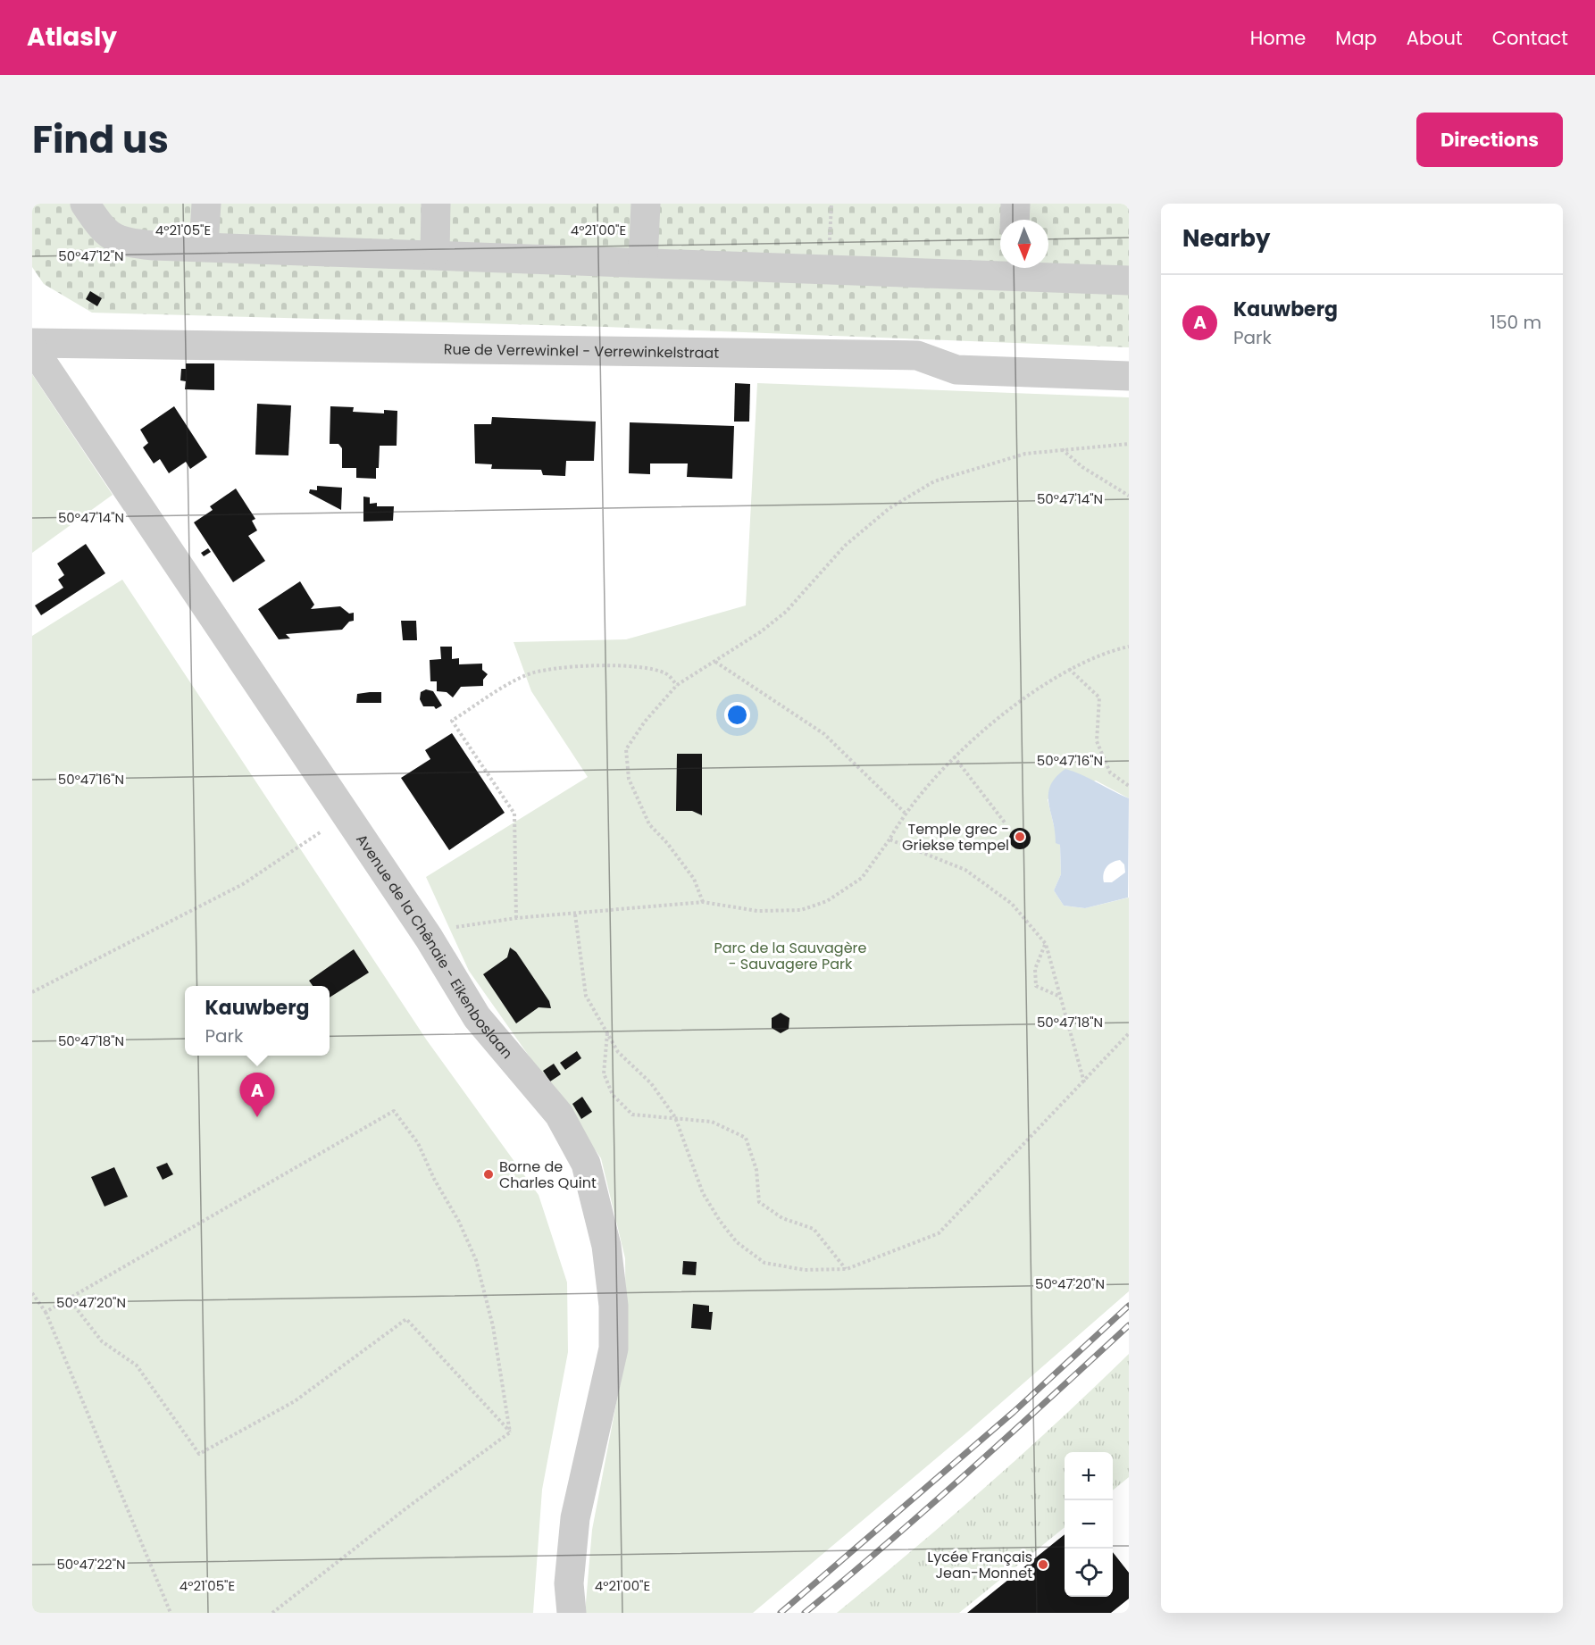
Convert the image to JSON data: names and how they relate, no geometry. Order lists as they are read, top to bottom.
{
  "streets": {
    "street": ["Rue de Verrewinkel - Verrewinkelstraat", "Avenue de la Chênaie - Eikenboslaan"]
  },
  "parks": ["Parc de la Sauvagère - Sauvagere Park"],
  "places": ["Temple grec - Griekse tempel", "Borne de Charles Quint", "Lycée Français Jean-Monnet"],
  "north": "bottom",
  "page": {
    "header": "Atlasly",
    "nav": [
      "Home",
      "Map",
      "About",
      "Contact"
    ],
    "title": "Find us",
    "buttons": "Directions",
    "heading": "Nearby",
    "list": [
      {
        "mark": "A",
        "name": "Kauwberg",
        "note": "Park",
        "value": "150 m"
      }
    ],
    "popup": ["Kauwberg", "Park"],
    "pins": "A",
    "map_buttons": ["+", "−"]
  },
  "coordinates": [
    "4°21'05\"E",
    "4°21'00\"E",
    "50°47'12\"N",
    "50°47'14\"N",
    "50°47'16\"N",
    "50°47'18\"N",
    "50°47'20\"N",
    "50°47'22\"N"
  ]
}
